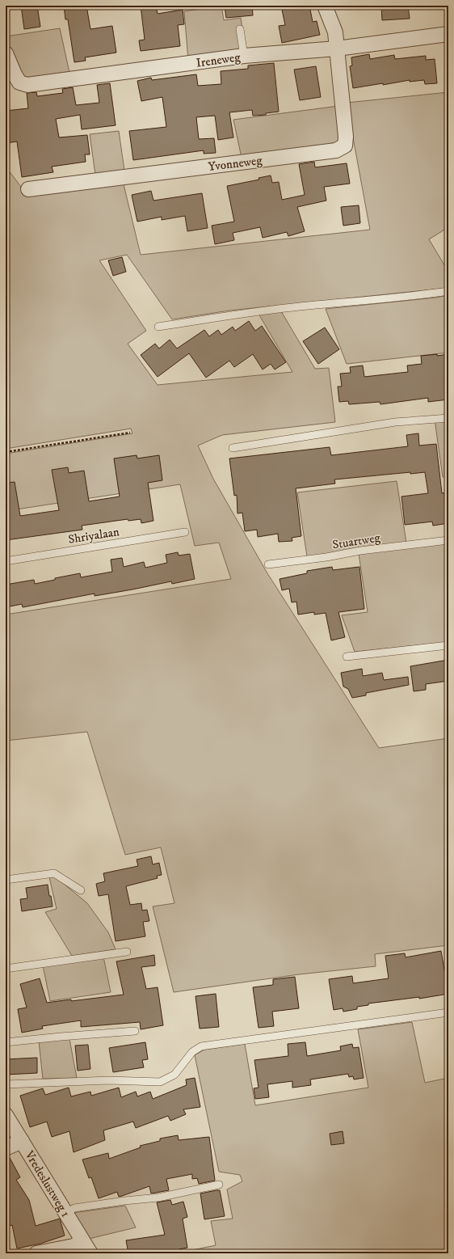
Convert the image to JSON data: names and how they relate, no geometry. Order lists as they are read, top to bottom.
{
  "streets": {
    "street": ["Ireneweg", "Yvonneweg", "Vredeslustweg 1"],
    "lane": ["Shriyalaan", "Stuartweg"]
  },
  "crossings": [
    ["Ireneweg", "Yvonneweg"]
  ]
}
